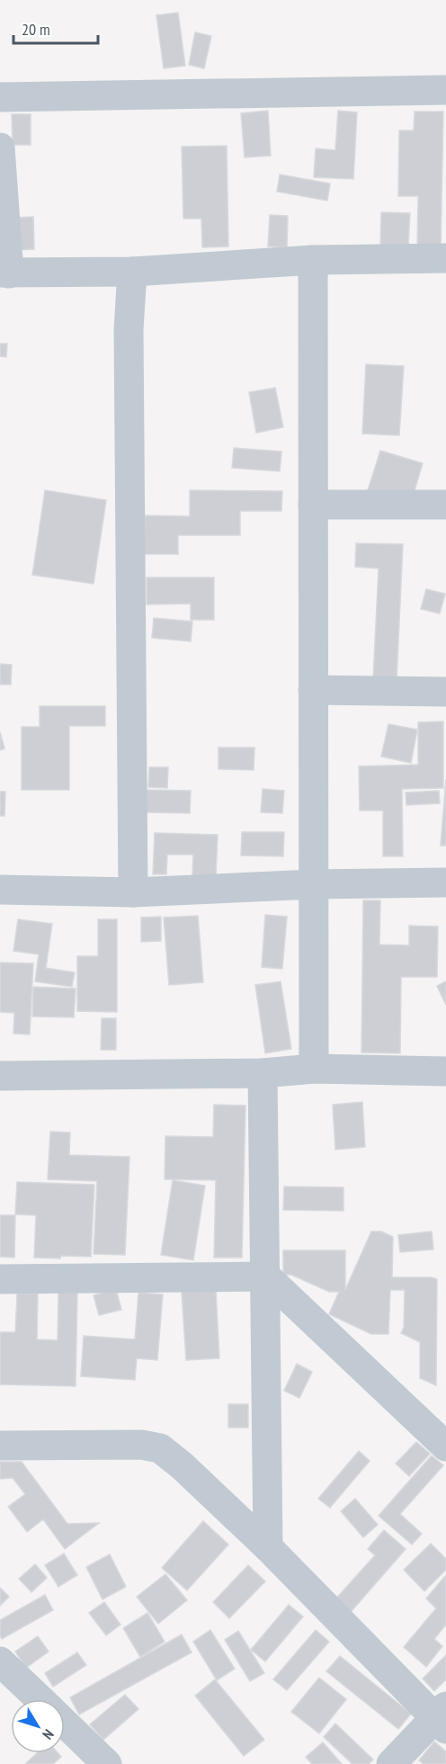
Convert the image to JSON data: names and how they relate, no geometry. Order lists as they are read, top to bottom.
{
  "scale_bar": "20 m",
  "north": "bottom right"
}
